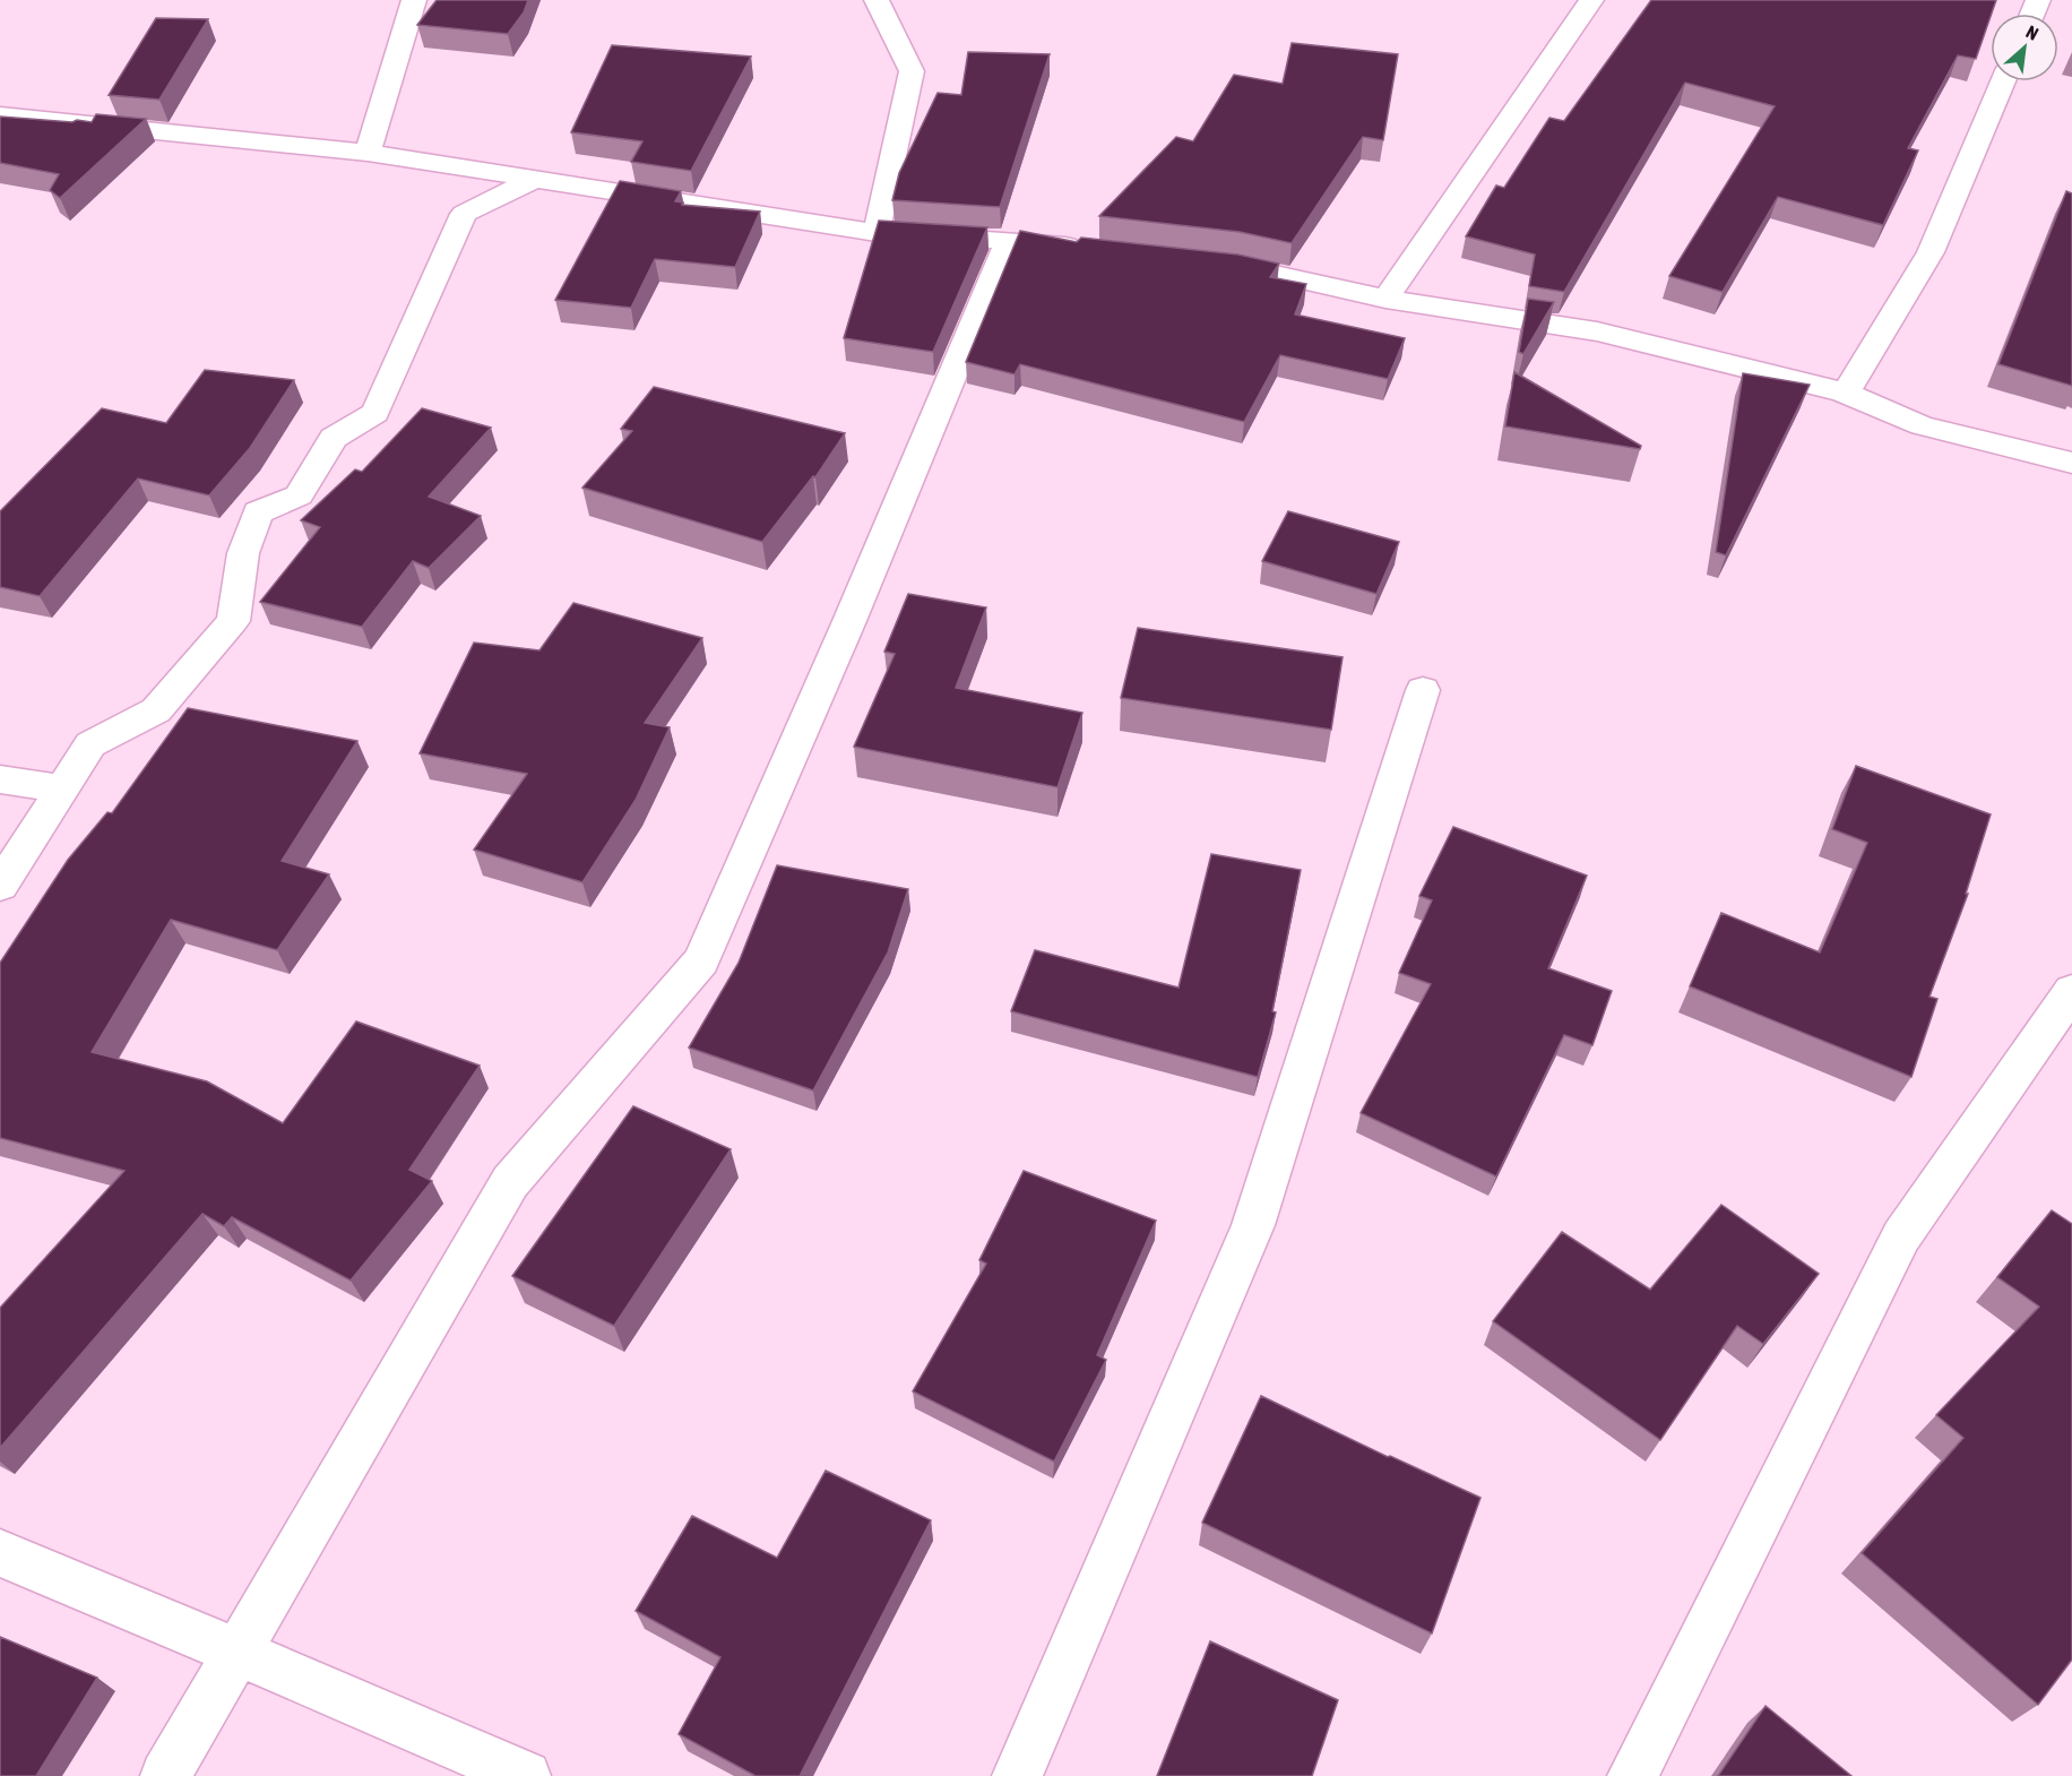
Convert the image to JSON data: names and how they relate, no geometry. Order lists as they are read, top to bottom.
{
  "north": "top right"
}
